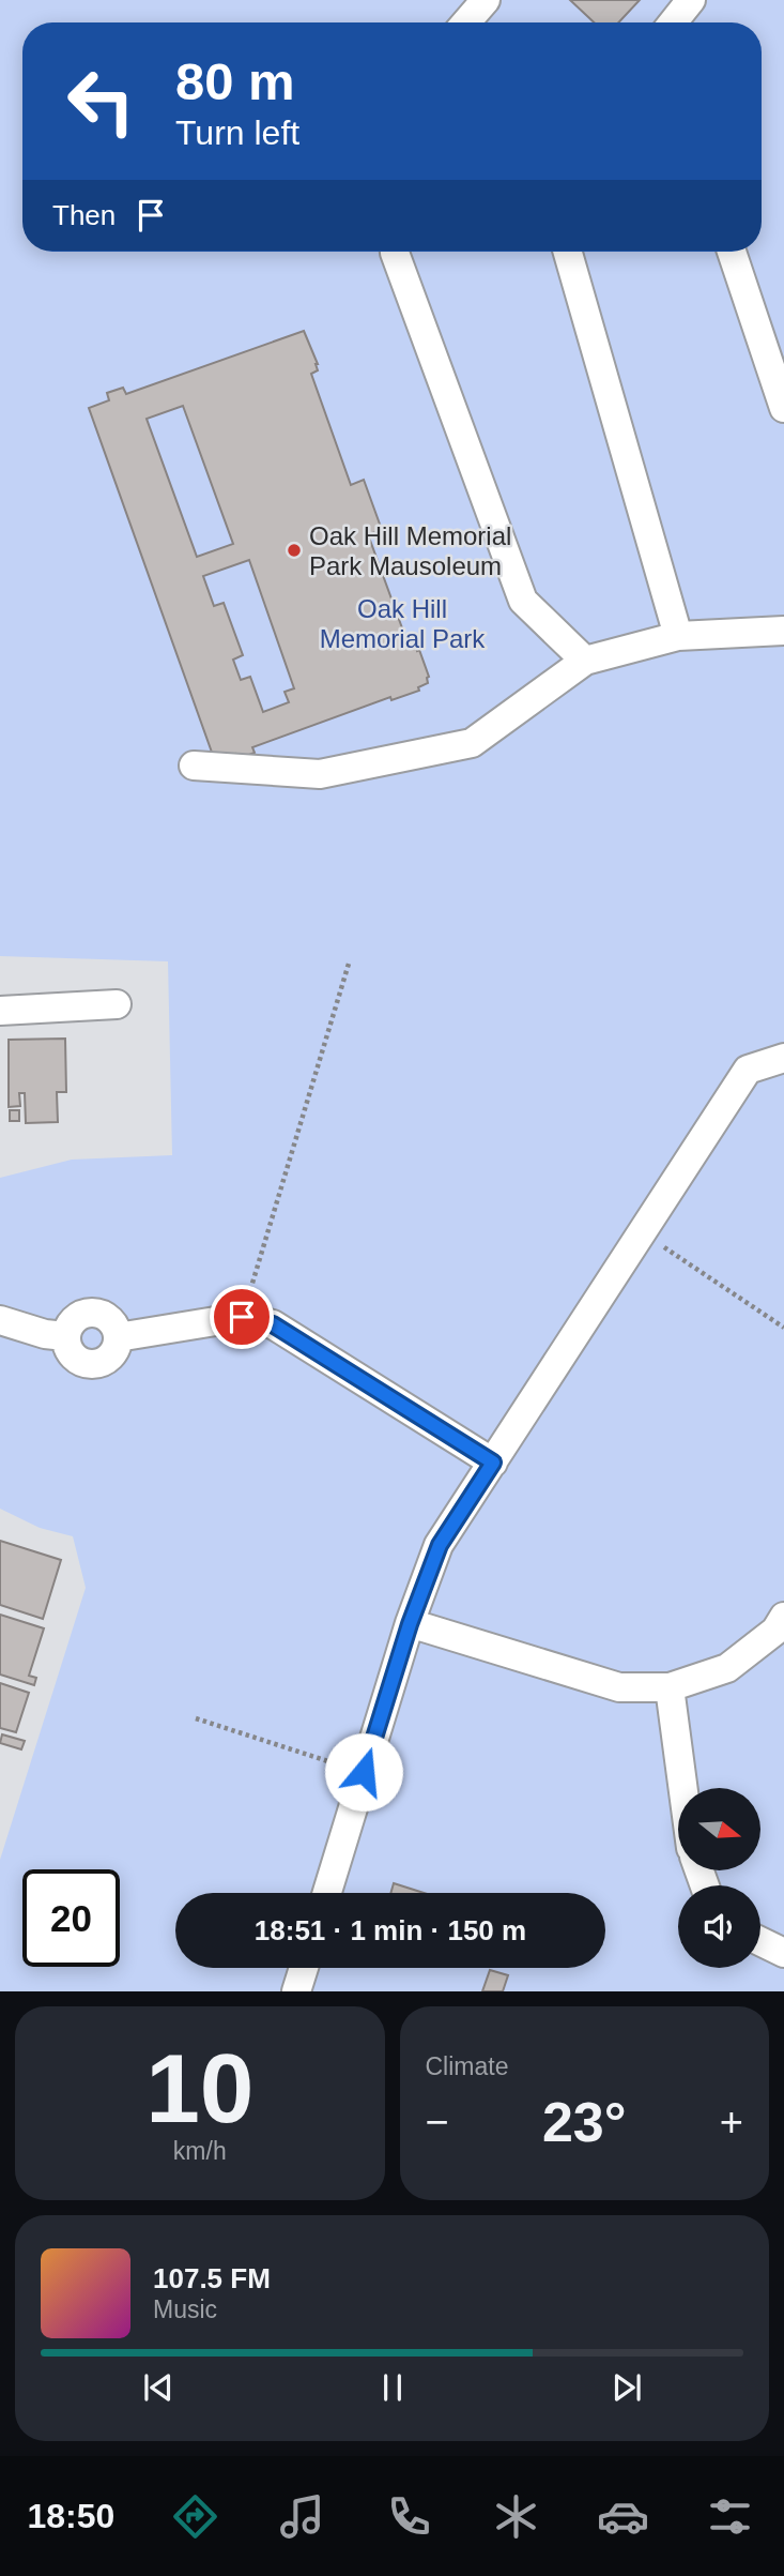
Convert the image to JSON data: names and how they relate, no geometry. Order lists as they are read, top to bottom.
{
  "parks": ["Oak Hill Memorial Park"],
  "places": ["Oak Hill Memorial Park Mausoleum"],
  "north": "right",
  "page": {
    "turn": ["80 m", "Turn left"],
    "then": "Then",
    "limit": "20",
    "trip": "18:51 · 1 min · 150 m",
    "tile": [
      ["10", "km/h"],
      "Climate"
    ],
    "heat": ["−", "23°", "+"],
    "song": ["107.5 FM", "Music"],
    "tabs": "18:50"
  }
}
